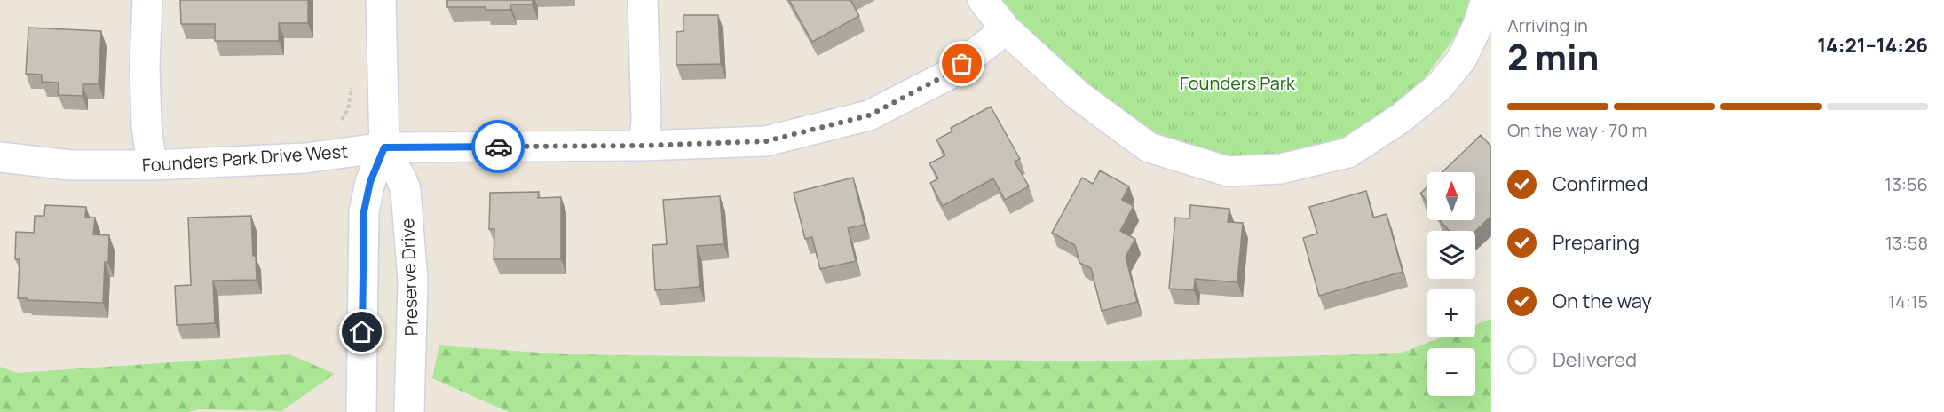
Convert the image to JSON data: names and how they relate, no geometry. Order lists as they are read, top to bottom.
{
  "streets": {
    "street": ["Founders Park Drive West", "Preserve Drive"]
  },
  "crossings": [
    ["Founders Park Drive West", "Preserve Drive"]
  ],
  "parks": ["Founders Park"],
  "north": "top",
  "page": {
    "heading": ["2 min", "Arriving in", "14:21–14:26"],
    "bar": "On the way · 70 m",
    "list": [
      ["Confirmed", "13:56"],
      ["Preparing", "13:58"],
      ["On the way", "14:15"],
      "Delivered"
    ],
    "map_buttons": ["+", "−"]
  }
}
